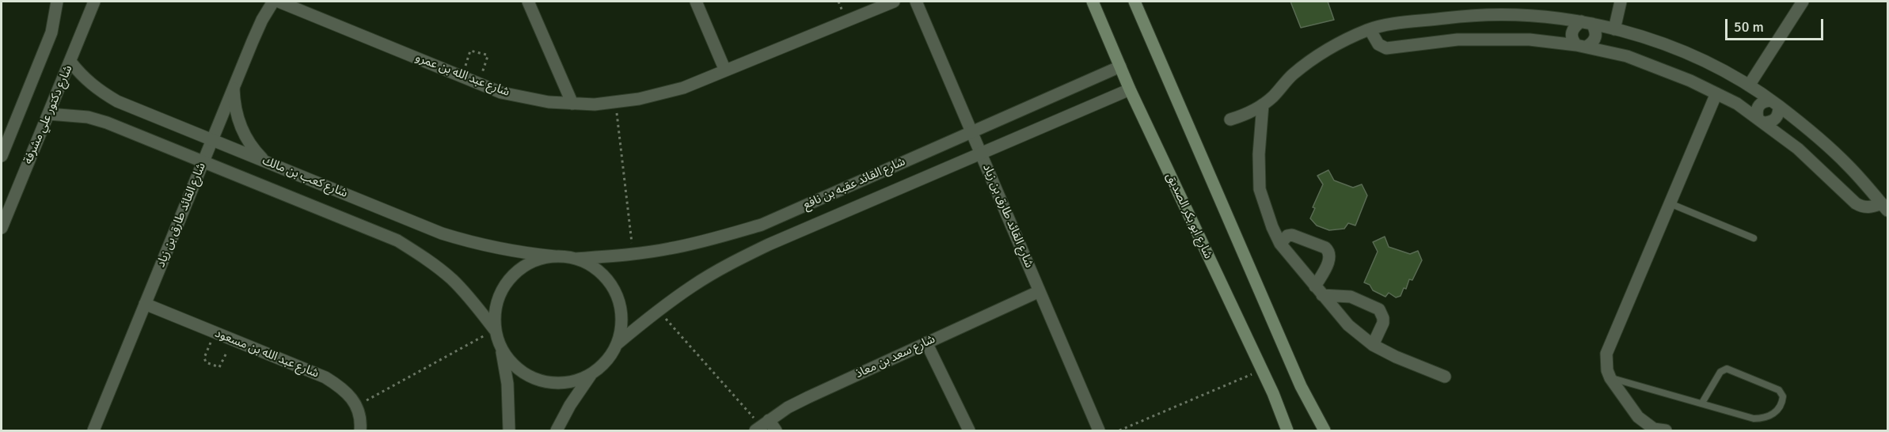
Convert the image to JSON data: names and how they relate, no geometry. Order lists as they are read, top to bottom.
{
  "streets": {
    "main road": ["شارع ابو بكر الصديق"],
    "street": [
      "شارع عبد الله بن عمرو",
      "شارع دكتور علي مشرفة",
      "شارع كعب بن مالك",
      "شارع القائد عقبه بن نافع",
      "شارع القائد طارق بن زياد",
      "شارع عبد الله بن مسعود",
      "شارع سعد بن معاذ"
    ]
  },
  "crossings": [
    ["شارع دكتور علي مشرفة", "شارع كعب بن مالك"],
    ["شارع كعب بن مالك", "شارع القائد عقبه بن نافع"],
    ["شارع كعب بن مالك", "شارع القائد طارق بن زياد"],
    ["شارع القائد عقبه بن نافع", "شارع القائد طارق بن زياد"],
    ["شارع القائد عقبه بن نافع", "شارع ابو بكر الصديق"],
    ["شارع القائد طارق بن زياد", "شارع عبد الله بن مسعود"],
    ["شارع القائد طارق بن زياد", "شارع سعد بن معاذ"]
  ],
  "scale_bar": "50 m"
}
